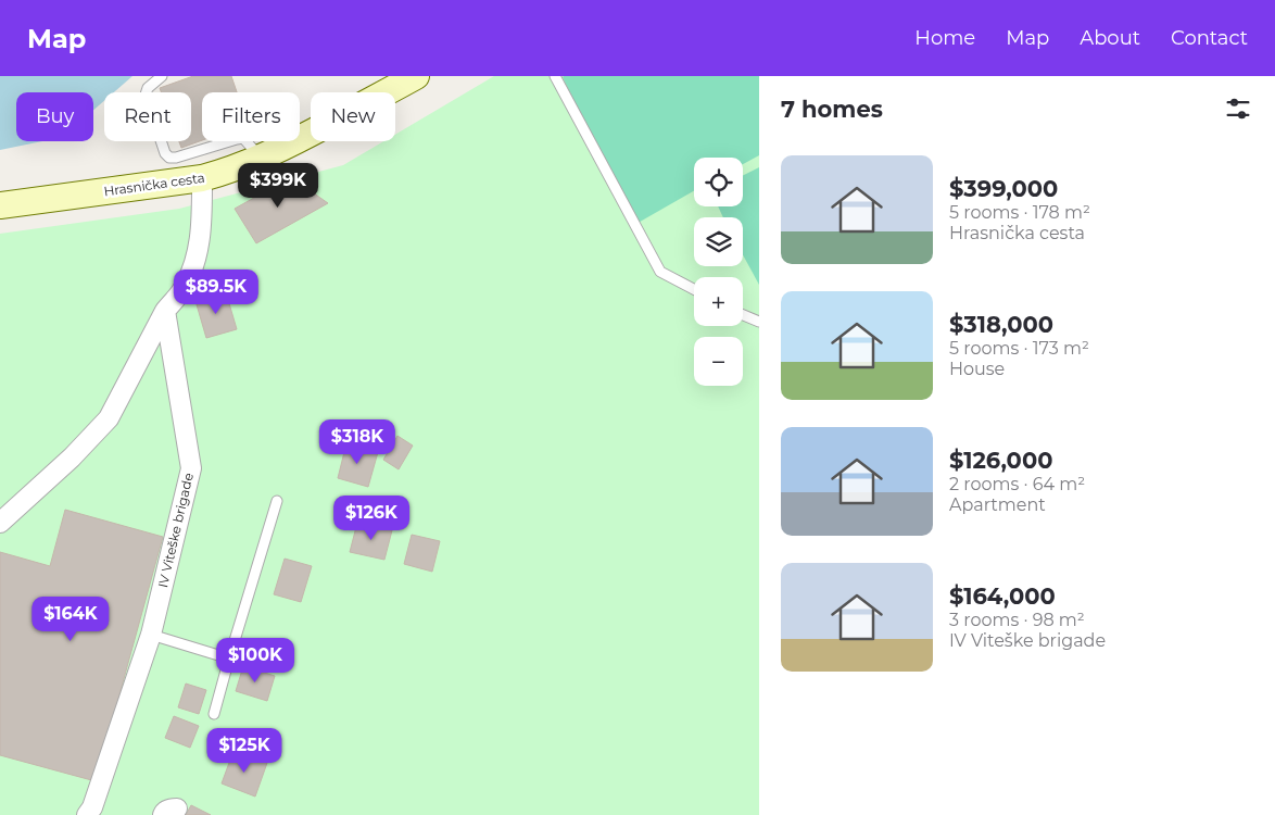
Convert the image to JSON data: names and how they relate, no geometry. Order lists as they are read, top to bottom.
{
  "streets": {
    "street": ["Hrasnička cesta", "IV Viteške brigade"]
  },
  "page": {
    "header": "Map",
    "nav": [
      "Home",
      "Map",
      "About",
      "Contact"
    ],
    "heading": "7 homes",
    "chip": [
      "Buy",
      "Rent",
      "Filters",
      "New"
    ],
    "list": [
      {
        "name": "$399,000",
        "note": "5 rooms · 178 m² · Hrasnička cesta"
      },
      {
        "name": "$318,000",
        "note": "5 rooms · 173 m² · House"
      },
      {
        "name": "$126,000",
        "note": "2 rooms · 64 m² · Apartment"
      },
      {
        "name": "$164,000",
        "note": "3 rooms · 98 m² · IV Viteške brigade"
      }
    ],
    "map_buttons": ["+", "−"],
    "price": [
      "$399K",
      "$89.5K",
      "$318K",
      "$126K",
      "$164K",
      "$100K",
      "$125K"
    ]
  }
}
